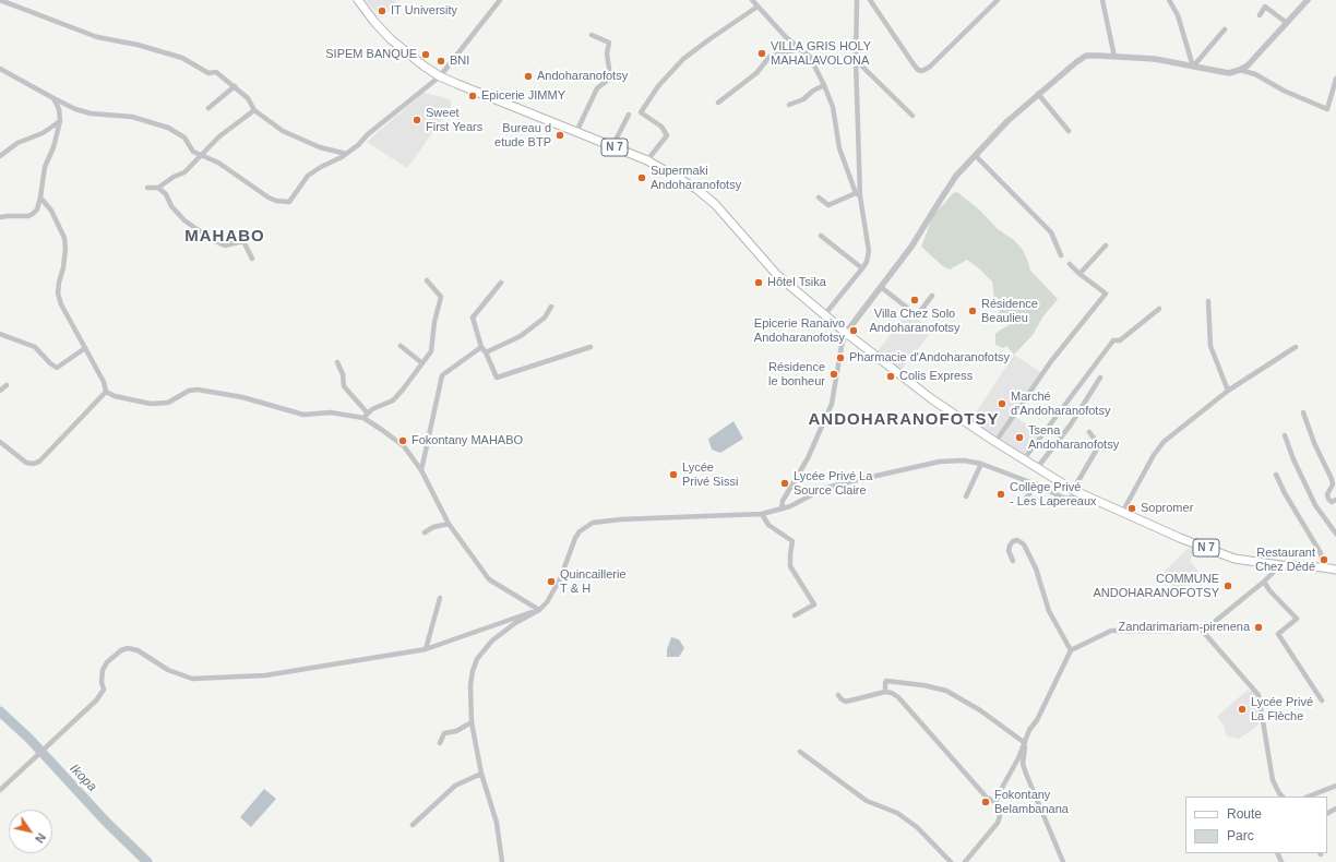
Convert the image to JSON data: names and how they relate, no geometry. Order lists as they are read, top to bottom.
{
  "streets": {
    "main road": ["N 7"]
  },
  "districts": ["MAHABO", "ANDOHARANOFOTSY"],
  "water": ["Ikopa"],
  "places": [
    "IT University",
    "VILLA GRIS HOLY MAHALAVOLONA",
    "SIPEM BANQUE",
    "BNI",
    "Andoharanofotsy",
    "Epicerie JIMMY",
    "Sweet First Years",
    "Bureau d etude BTP",
    "Supermaki Andoharanofotsy",
    "Hôtel Tsika",
    "Villa Chez Solo Andoharanofotsy",
    "Résidence Beaulieu",
    "Epicerie Ranaivo Andoharanofotsy",
    "Pharmacie d'Andoharanofotsy",
    "Résidence le bonheur",
    "Colis Express",
    "Marché d'Andoharanofotsy",
    "Tsena Andoharanofotsy",
    "Fokontany MAHABO",
    "Lycée Privé Sissi",
    "Lycée Privé La Source Claire",
    "Collège Privé - Les Lapereaux",
    "Sopromer",
    "Restaurant Chez Dédé",
    "Quincaillerie T & H",
    "COMMUNE ANDOHARANOFOTSY",
    "Zandarimariam-pirenena",
    "Lycée Privé La Flèche",
    "Fokontany Belambanana"
  ],
  "legend": ["Route", "Parc"],
  "north": "bottom right"
}
